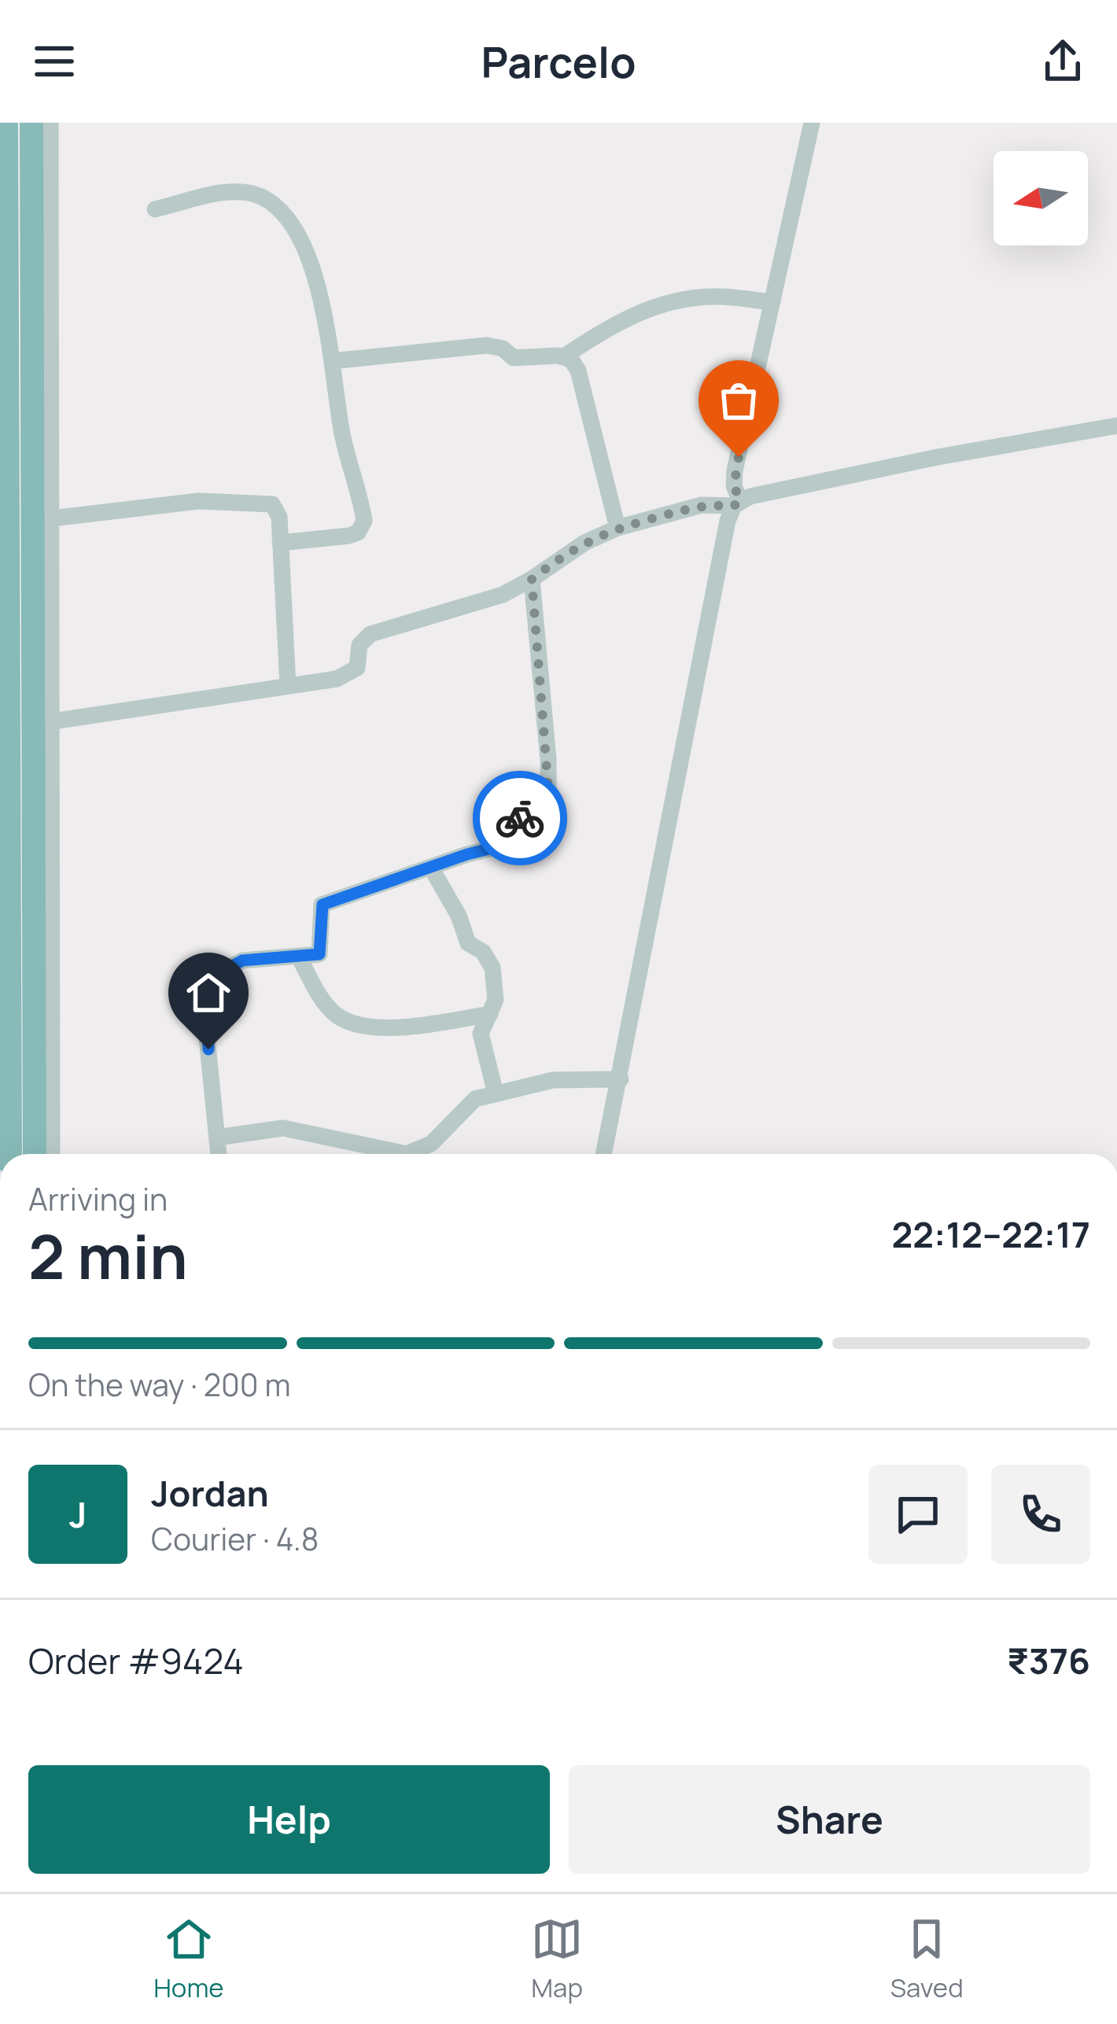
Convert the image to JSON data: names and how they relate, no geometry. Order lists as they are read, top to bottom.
{
  "north": "left",
  "page": {
    "header": "Parcelo",
    "heading": ["2 min", "Arriving in", "22:12–22:17"],
    "panel": [
      "Jordan",
      "Courier · 4.8",
      "Order #9424",
      "₹376"
    ],
    "bar": "On the way · 200 m",
    "round": "J",
    "buttons": ["Help", "Share"],
    "tabs": ["Home", "Map", "Saved"]
  }
}
